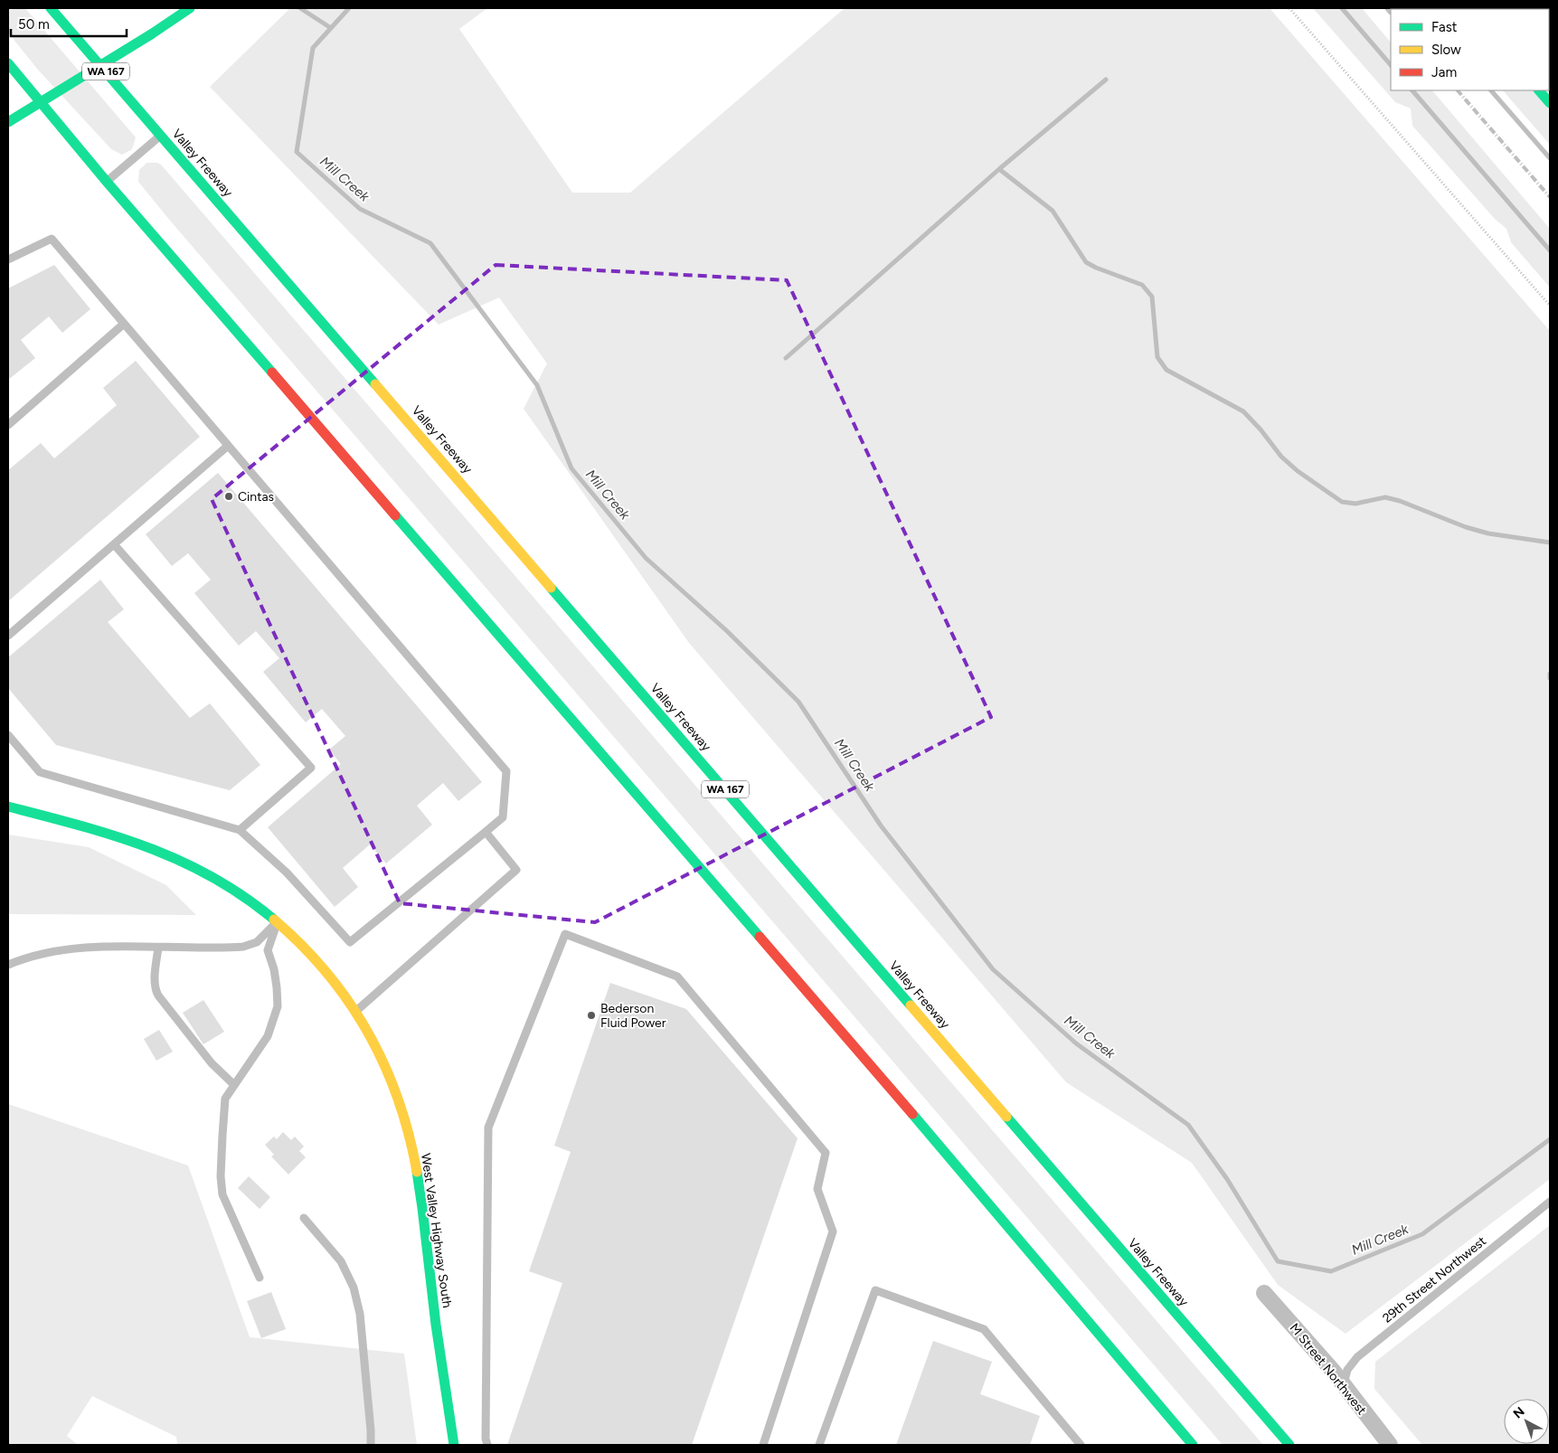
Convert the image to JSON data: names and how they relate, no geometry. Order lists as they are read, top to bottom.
{
  "streets": {
    "main road": ["WA 167", "Valley Freeway", "West Valley Highway South"],
    "street": ["M Street Northwest"],
    "lane": ["29th Street Northwest"]
  },
  "crossings": [
    ["29th Street Northwest", "M Street Northwest"]
  ],
  "water": ["Mill Creek"],
  "places": ["Cintas", "Bederson Fluid Power"],
  "legend": ["Fast", "Slow", "Jam"],
  "scale_bar": "50 m",
  "north": "top left"
}
